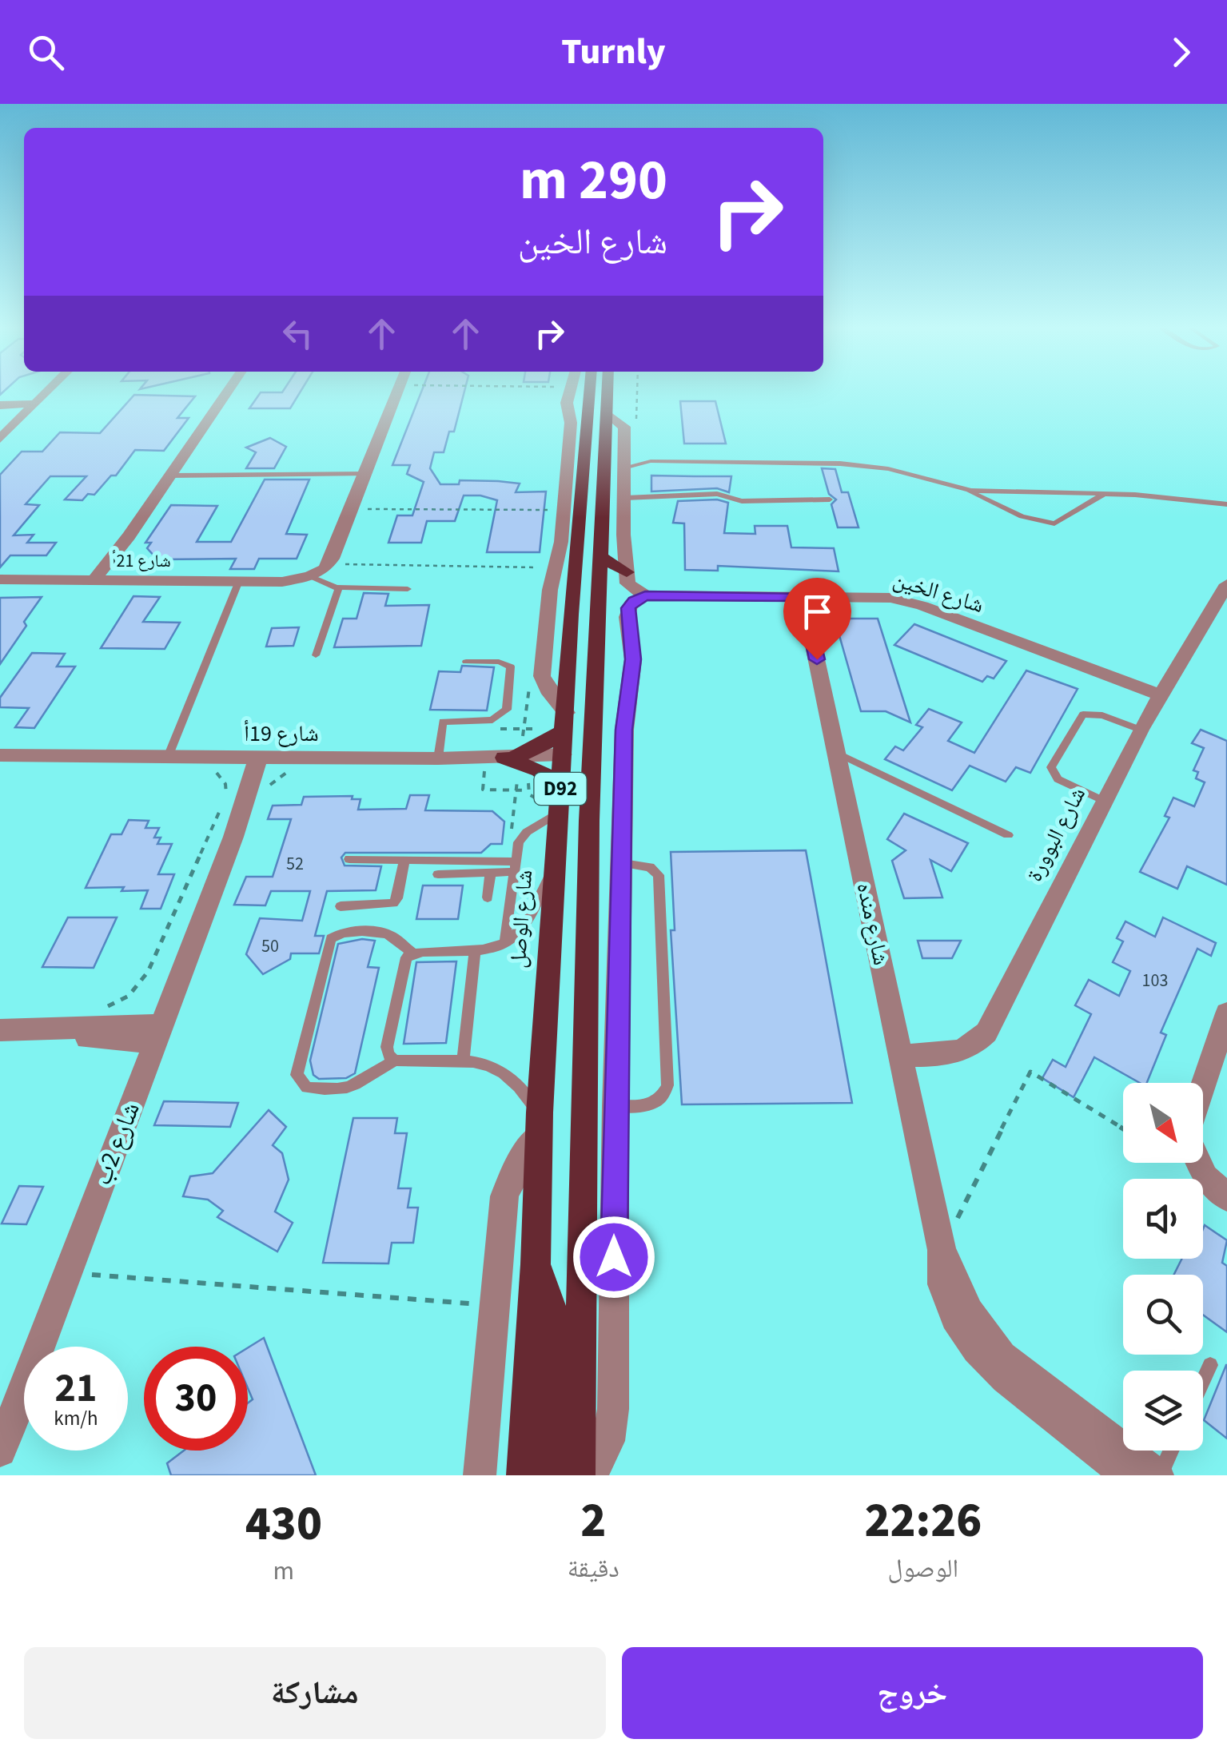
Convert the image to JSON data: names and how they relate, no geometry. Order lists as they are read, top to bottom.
{
  "streets": {
    "main road": ["D92", "شارع الوصل"],
    "street": [
      "شارع 21أ",
      "شارع الخين",
      "شارع 19أ",
      "شارع البوورة",
      "شارع منده",
      "شارع 2ب"
    ]
  },
  "crossings": [
    ["شارع الخين", "شارع البوورة"],
    ["شارع الخين", "شارع منده"],
    ["شارع 19أ", "شارع الوصل"],
    ["شارع 19أ", "شارع 2ب"],
    ["شارع البوورة", "شارع منده"]
  ],
  "house_numbers": ["52", "50", "103"],
  "north": "bottom right",
  "page": {
    "header": "Turnly",
    "turn": ["290 m", "شارع الخين"],
    "speed": "21 km/h",
    "limit": "30",
    "eta": [
      "22:26",
      "الوصول",
      "2",
      "دقيقة",
      "430",
      "m"
    ],
    "buttons": ["خروج", "مشاركة"]
  }
}
